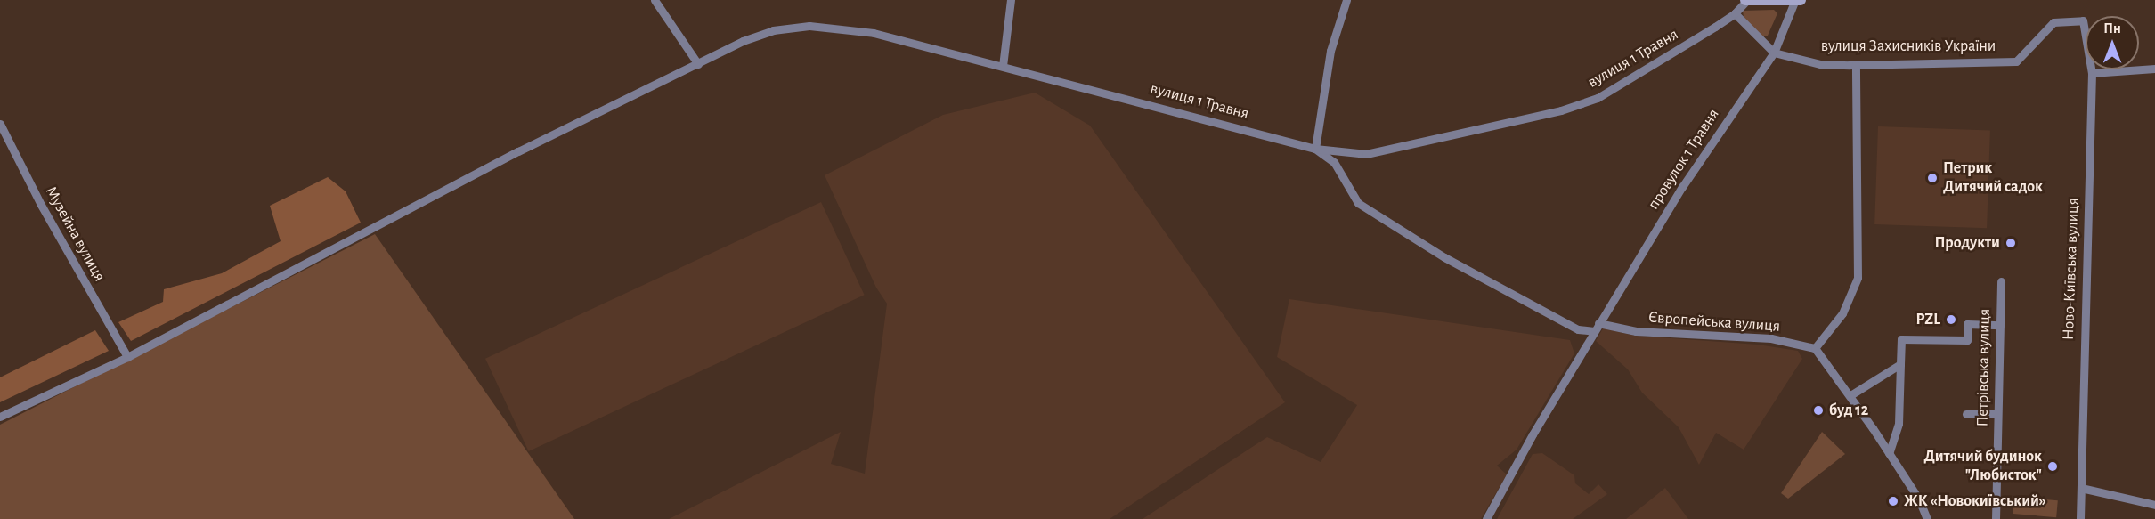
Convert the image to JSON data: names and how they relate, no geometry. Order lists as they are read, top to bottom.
{
  "streets": {
    "street": [
      "вулиця Захисників України",
      "вулиця 1 Травня",
      "провулок 1 Травня",
      "Музейна вулиця",
      "Ново-Київська вулиця",
      "Європейська вулиця",
      "Петрівська вулиця"
    ]
  },
  "crossings": [
    ["вулиця Захисників України", "провулок 1 Травня"],
    ["вулиця Захисників України", "Ново-Київська вулиця"],
    ["вулиця 1 Травня", "Музейна вулиця"],
    ["провулок 1 Травня", "Європейська вулиця"]
  ],
  "places": [
    "Петрик Дитячий садок",
    "Продукти",
    "PZL",
    "буд 12",
    "Дитячий будинок \"Любисток\"",
    "ЖК «Новокиївський»"
  ],
  "north": "top"
}
